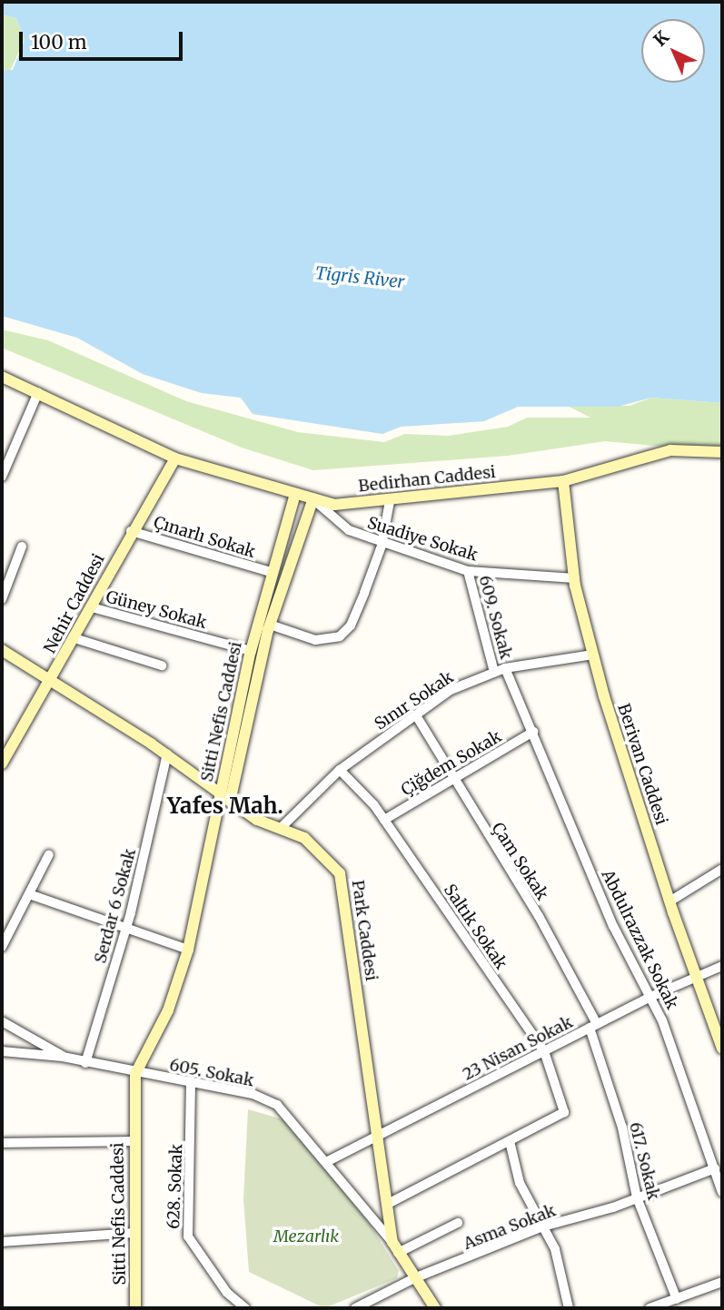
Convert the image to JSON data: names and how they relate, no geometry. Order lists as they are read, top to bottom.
{
  "streets": {
    "street": [
      "Bedirhan Caddesi",
      "Çınarlı Sokak",
      "Suadiye Sokak",
      "Nehir Caddesi",
      "Güney Sokak",
      "609. Sokak",
      "Sınır Sokak",
      "Sitti Nefis Caddesi",
      "Çiğdem Sokak",
      "Berivan Caddesi",
      "Çam Sokak",
      "Serdar 6 Sokak",
      "Saltık Sokak",
      "Park Caddesi",
      "Abdulrazzak Sokak",
      "23 Nisan Sokak",
      "605. Sokak",
      "617. Sokak",
      "628. Sokak",
      "Asma Sokak"
    ]
  },
  "crossings": [
    ["Bedirhan Caddesi", "Suadiye Sokak"],
    ["Bedirhan Caddesi", "Nehir Caddesi"],
    ["Bedirhan Caddesi", "Sitti Nefis Caddesi"],
    ["Bedirhan Caddesi", "Berivan Caddesi"],
    ["Çınarlı Sokak", "Nehir Caddesi"],
    ["Çınarlı Sokak", "Sitti Nefis Caddesi"],
    ["Suadiye Sokak", "609. Sokak"],
    ["Suadiye Sokak", "Berivan Caddesi"],
    ["Nehir Caddesi", "Güney Sokak"],
    ["Nehir Caddesi", "Park Caddesi"],
    ["Güney Sokak", "Sitti Nefis Caddesi"],
    ["609. Sokak", "Sınır Sokak"],
    ["Sınır Sokak", "Berivan Caddesi"],
    ["Sınır Sokak", "Çam Sokak"],
    ["Sınır Sokak", "Saltık Sokak"],
    ["Sınır Sokak", "Park Caddesi"],
    ["Sınır Sokak", "Abdulrazzak Sokak"],
    ["Sitti Nefis Caddesi", "Park Caddesi"],
    ["Sitti Nefis Caddesi", "605. Sokak"],
    ["Çiğdem Sokak", "Çam Sokak"],
    ["Çiğdem Sokak", "Saltık Sokak"],
    ["Çiğdem Sokak", "Abdulrazzak Sokak"],
    ["Berivan Caddesi", "23 Nisan Sokak"],
    ["Çam Sokak", "23 Nisan Sokak"],
    ["Çam Sokak", "617. Sokak"],
    ["Serdar 6 Sokak", "Park Caddesi"],
    ["Serdar 6 Sokak", "605. Sokak"],
    ["Saltık Sokak", "23 Nisan Sokak"],
    ["Park Caddesi", "23 Nisan Sokak"],
    ["Park Caddesi", "605. Sokak"],
    ["Park Caddesi", "Asma Sokak"],
    ["Abdulrazzak Sokak", "23 Nisan Sokak"],
    ["Abdulrazzak Sokak", "Asma Sokak"],
    ["23 Nisan Sokak", "605. Sokak"],
    ["23 Nisan Sokak", "617. Sokak"],
    ["605. Sokak", "628. Sokak"],
    ["617. Sokak", "Asma Sokak"]
  ],
  "districts": ["Yafes Mah."],
  "water": ["Tigris River"],
  "parks": ["Mezarlık"],
  "scale_bar": "100 m",
  "north": "top left"
}
